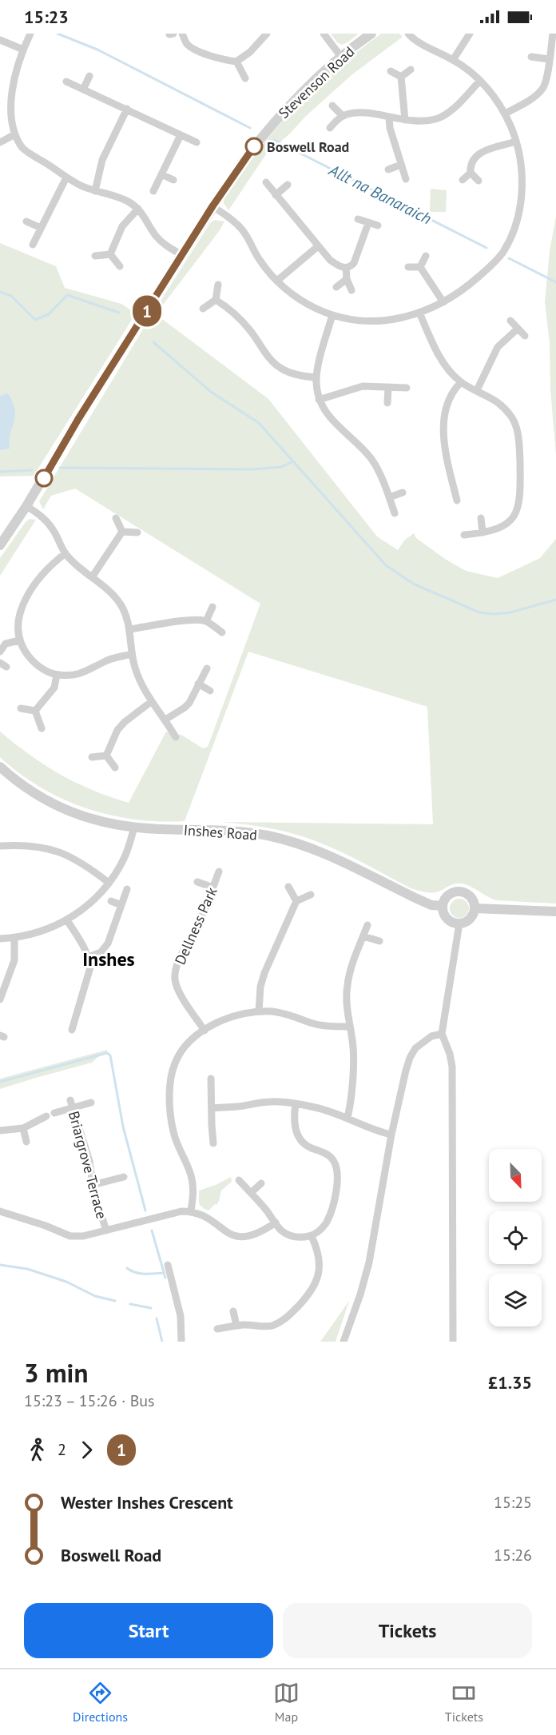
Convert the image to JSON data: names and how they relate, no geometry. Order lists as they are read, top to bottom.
{
  "streets": {
    "street": [
      "Stevenson Road",
      "Inshes Road",
      "Dellness Park",
      "Briargrove Terrace"
    ]
  },
  "districts": ["Inshes"],
  "water": ["Allt na Banaraich"],
  "places": ["Boswell Road"],
  "lines": ["bus line 1"],
  "north": "bottom right",
  "page": {
    "status": "15:23",
    "on_map": "1",
    "heading": ["3 min", "15:23 – 15:26 · Bus", "£1.35"],
    "legs": ["2", "1"],
    "list": [
      {
        "name": "Wester Inshes Crescent",
        "value": "15:25"
      },
      {
        "name": "Boswell Road",
        "value": "15:26"
      }
    ],
    "buttons": ["Start", "Tickets"],
    "tabs": ["Directions", "Map", "Tickets"]
  }
}
